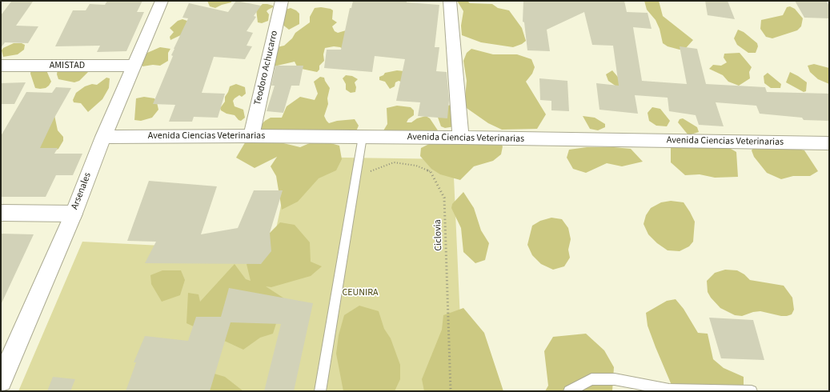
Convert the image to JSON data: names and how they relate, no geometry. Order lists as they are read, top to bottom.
{
  "streets": {
    "main road": [
      "AMISTAD",
      "Teodoro Achucarro",
      "Avenida Ciencias Veterinarias",
      "Arsenales"
    ],
    "path": ["Ciclovia"]
  },
  "crossings": [
    ["AMISTAD", "Arsenales"],
    ["Teodoro Achucarro", "Avenida Ciencias Veterinarias"],
    ["Avenida Ciencias Veterinarias", "Arsenales"]
  ],
  "parks": ["CEUNIRA"]
}
